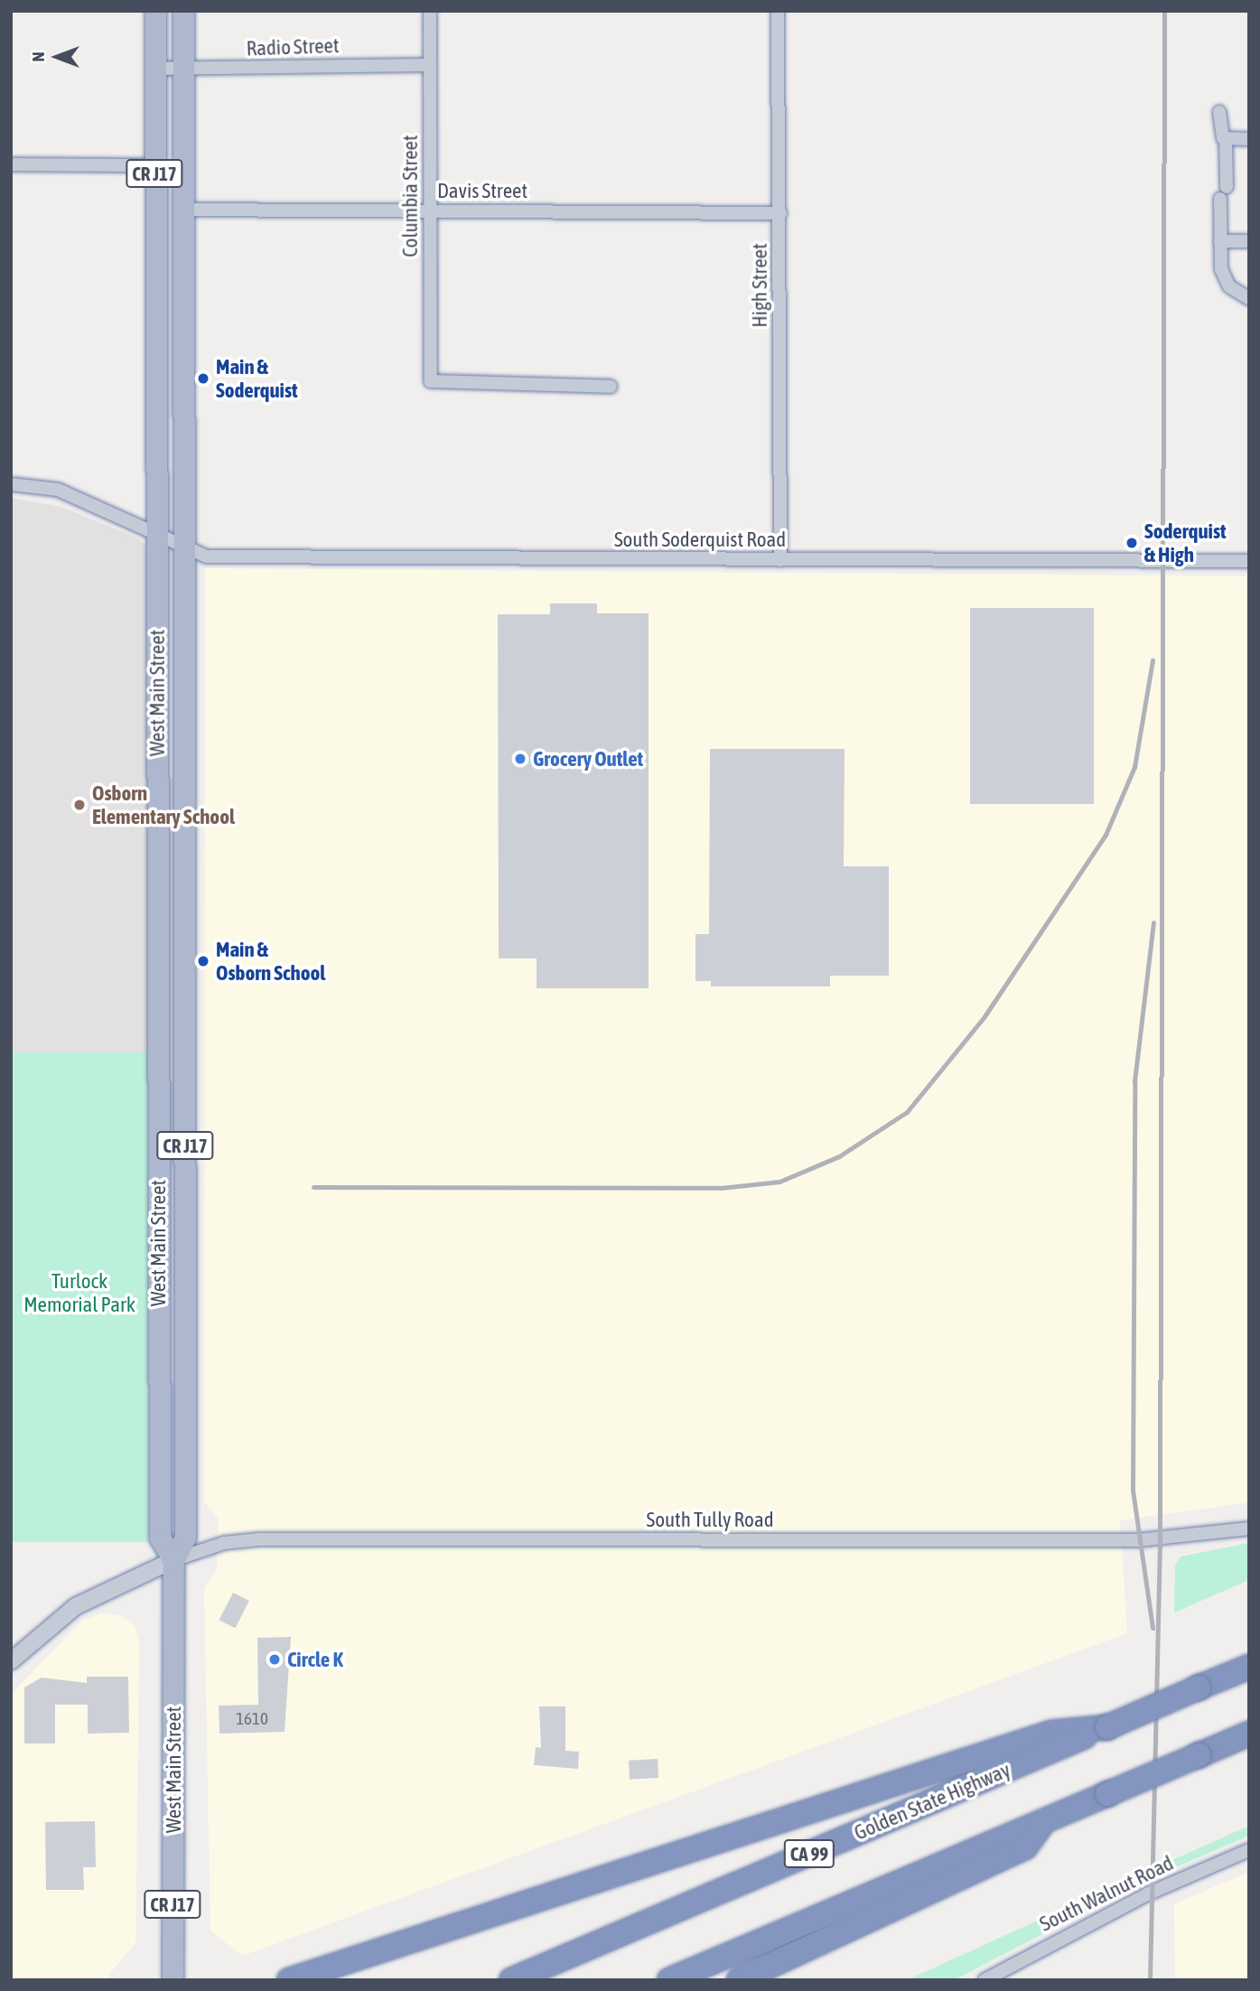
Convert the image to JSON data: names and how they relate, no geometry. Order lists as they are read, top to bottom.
{
  "streets": {
    "highway": ["Golden State Highway", "CA 99"],
    "main road": ["CR J17", "West Main Street"],
    "street": [
      "Radio Street",
      "Davis Street",
      "Columbia Street",
      "High Street",
      "South Soderquist Road",
      "South Tully Road",
      "South Walnut Road"
    ]
  },
  "crossings": [
    ["Radio Street", "Columbia Street"],
    ["Radio Street", "West Main Street"],
    ["Davis Street", "Columbia Street"],
    ["Davis Street", "High Street"],
    ["Davis Street", "West Main Street"],
    ["High Street", "South Soderquist Road"],
    ["South Soderquist Road", "West Main Street"],
    ["West Main Street", "South Tully Road"]
  ],
  "parks": ["Turlock Memorial Park"],
  "places": [
    "Main & Soderquist",
    "Soderquist & High",
    "Grocery Outlet",
    "Osborn Elementary School",
    "Main & Osborn School",
    "Circle K"
  ],
  "house_numbers": ["1610"],
  "north": "left"
}
